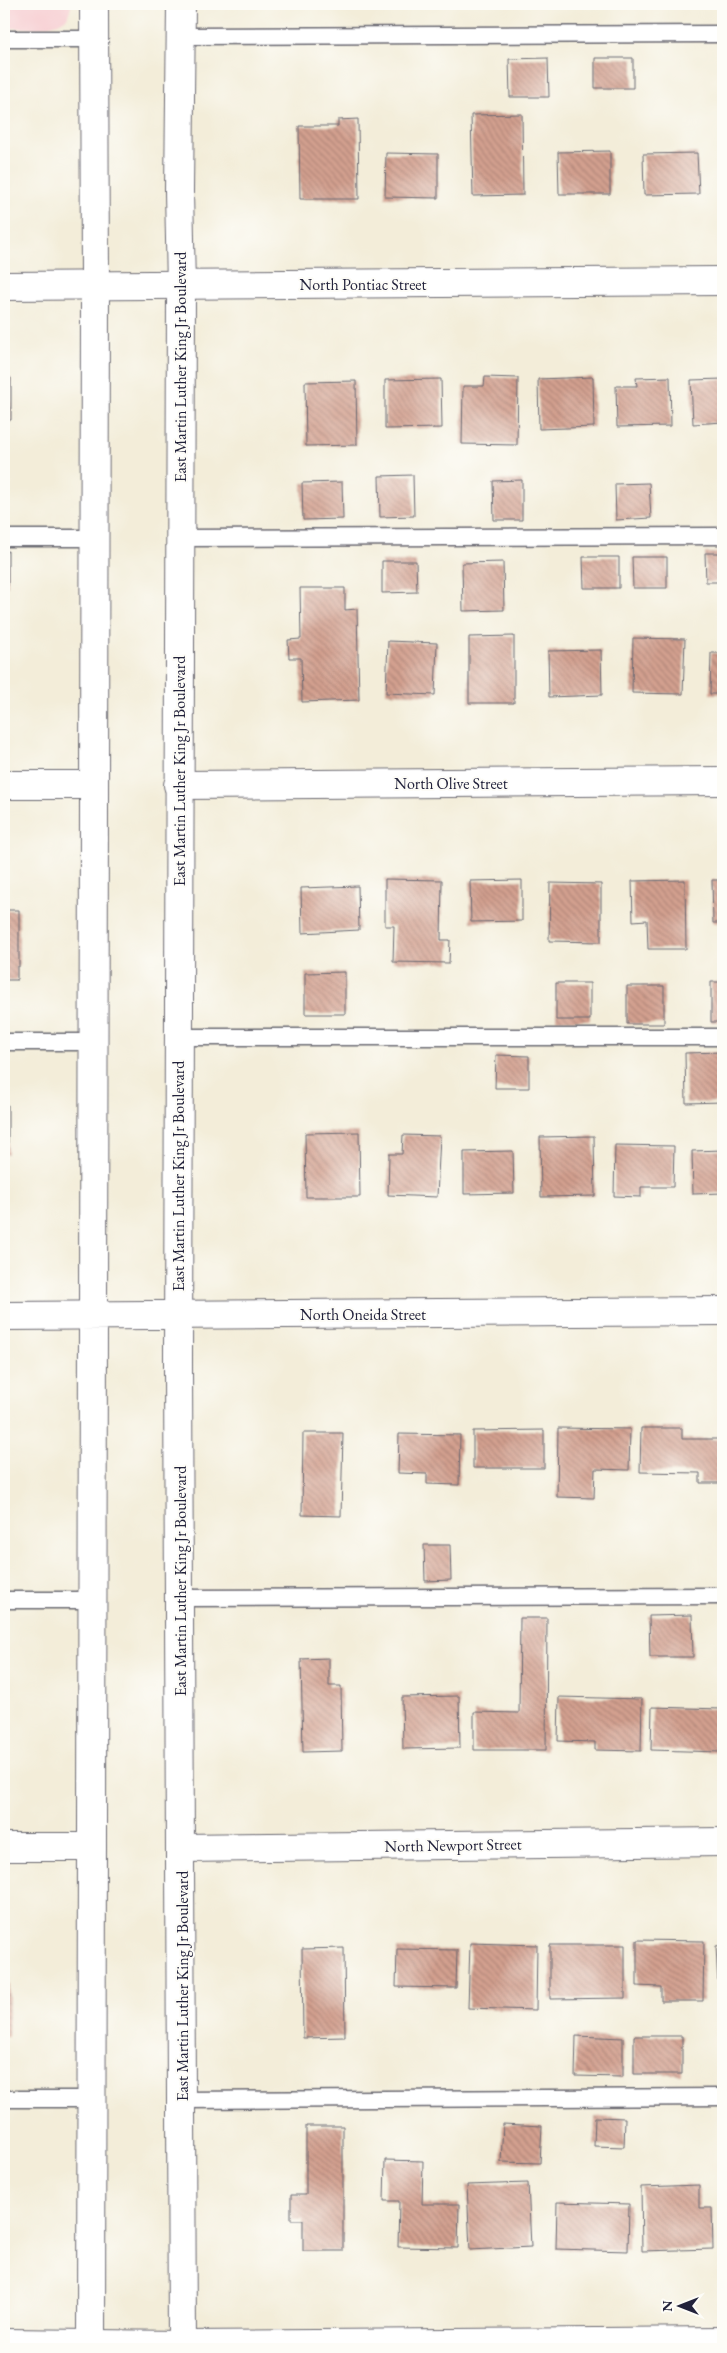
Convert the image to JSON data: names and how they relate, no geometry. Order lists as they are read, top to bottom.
{
  "streets": {
    "main road": [
      "North Pontiac Street",
      "East Martin Luther King Jr Boulevard",
      "North Olive Street",
      "North Oneida Street",
      "North Newport Street"
    ]
  },
  "crossings": [
    ["North Pontiac Street", "East Martin Luther King Jr Boulevard"],
    ["East Martin Luther King Jr Boulevard", "North Olive Street"],
    ["East Martin Luther King Jr Boulevard", "North Oneida Street"],
    ["East Martin Luther King Jr Boulevard", "North Newport Street"]
  ],
  "north": "left"
}
